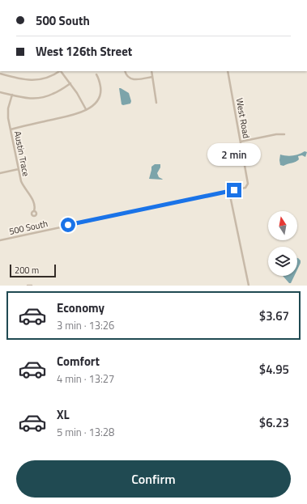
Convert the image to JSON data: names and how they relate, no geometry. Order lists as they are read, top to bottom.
{
  "streets": {
    "street": ["West Road", "Austin Trace", "500 South"]
  },
  "crossings": [
    ["West Road", "500 South"]
  ],
  "scale_bar": "200 m",
  "north": "top",
  "page": {
    "banner": ["500 South", "West 126th Street"],
    "bubble": "2 min",
    "scale": "200 m",
    "list": [
      {
        "name": "Economy",
        "note": "3 min · 13:26",
        "value": "$3.67"
      },
      {
        "name": "Comfort",
        "note": "4 min · 13:27",
        "value": "$4.95"
      },
      {
        "name": "XL",
        "note": "5 min · 13:28",
        "value": "$6.23"
      }
    ],
    "buttons": "Confirm"
  }
}
